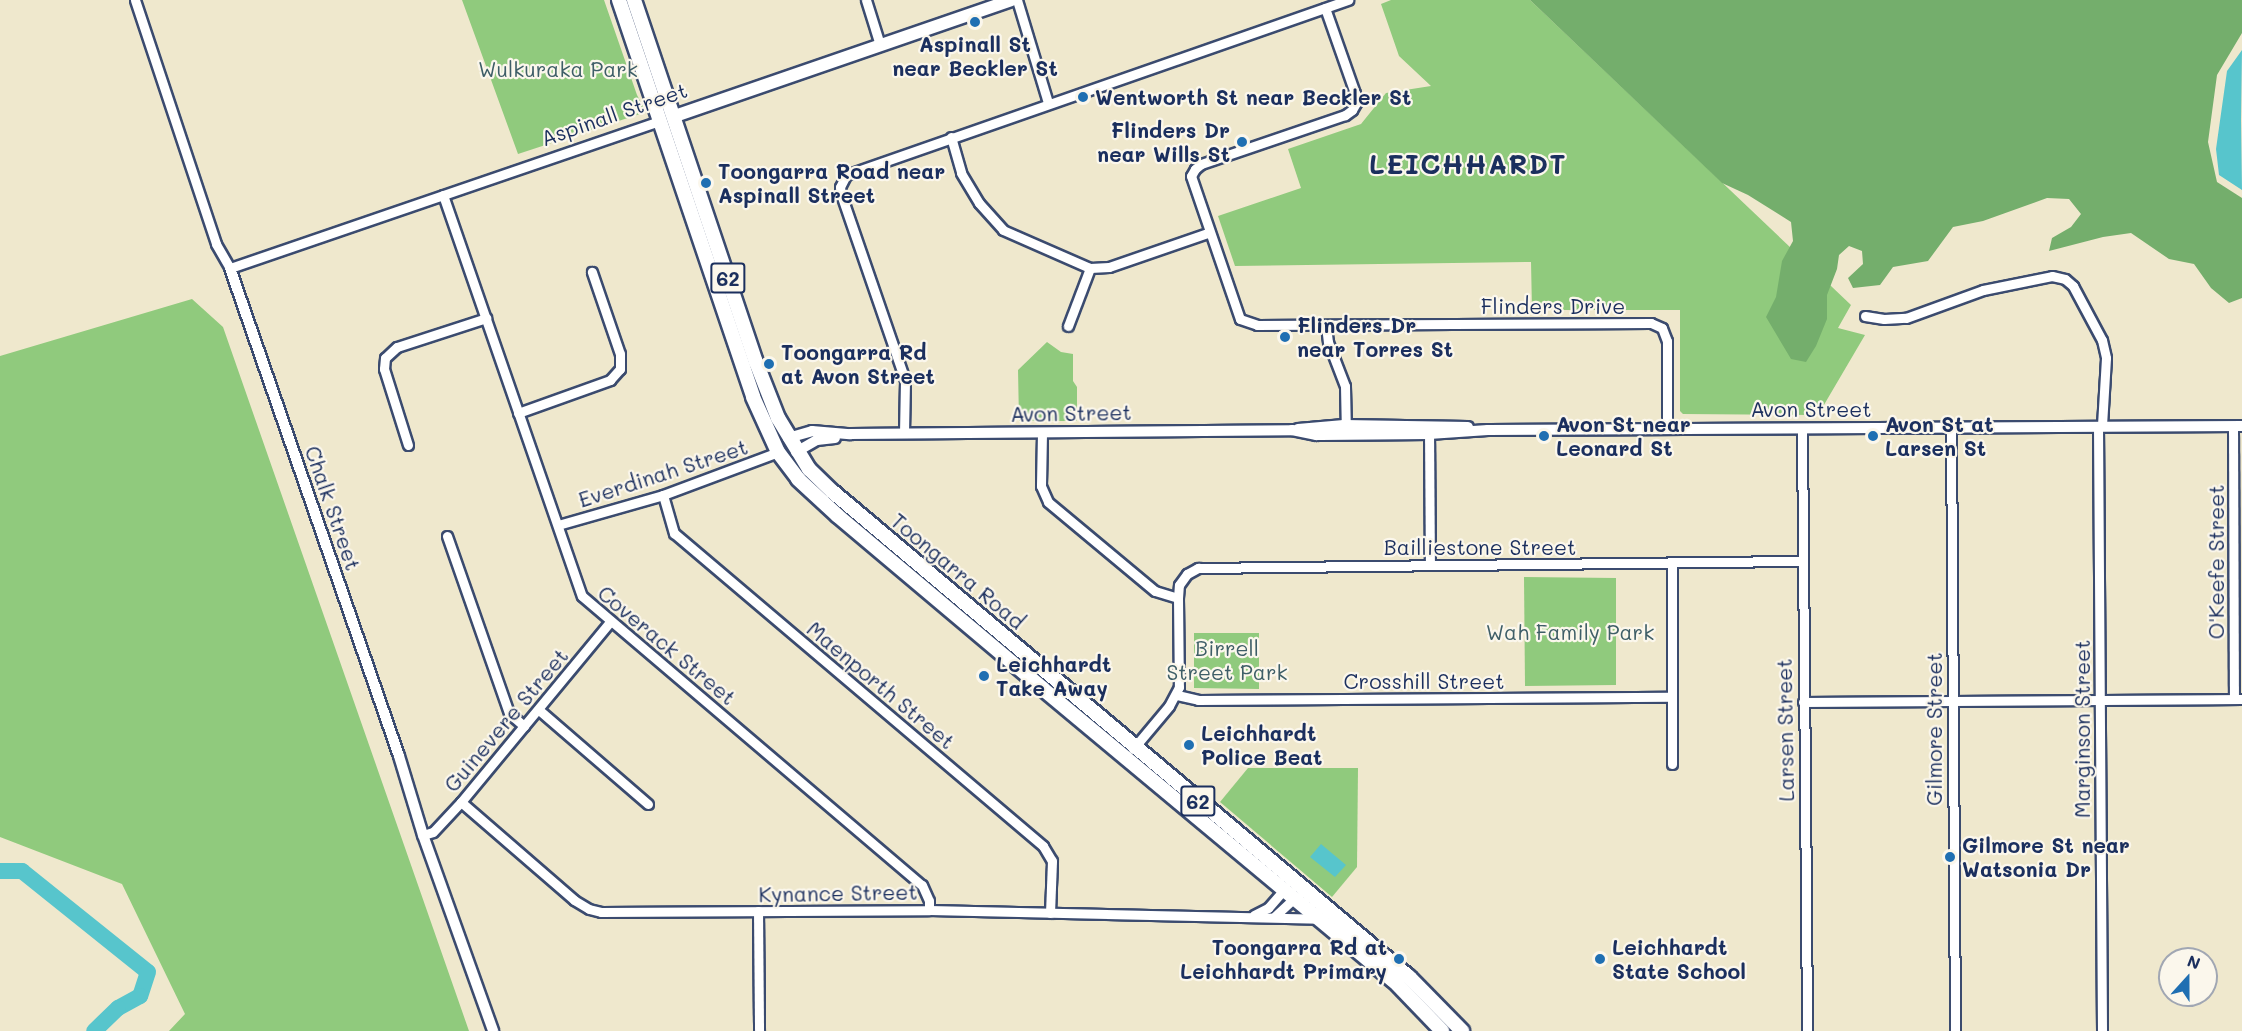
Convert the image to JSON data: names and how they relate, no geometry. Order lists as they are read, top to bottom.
{
  "streets": {
    "main road": ["Aspinall Street", "62", "Toongarra Road"],
    "street": [
      "Flinders Drive",
      "Avon Street",
      "Everdinah Street",
      "Chalk Street",
      "Bailliestone Street",
      "O'Keefe Street",
      "Coverack Street",
      "Crosshill Street",
      "Maenporth Street",
      "Guinevere Street",
      "Gilmore Street",
      "Marginson Street",
      "Larsen Street",
      "Kynance Street"
    ]
  },
  "crossings": [
    ["Aspinall Street", "Chalk Street"],
    ["Aspinall Street", "Toongarra Road"],
    ["Aspinall Street", "Coverack Street"],
    ["Flinders Drive", "Avon Street"],
    ["Avon Street", "O'Keefe Street"],
    ["Avon Street", "Toongarra Road"],
    ["Avon Street", "Gilmore Street"],
    ["Avon Street", "Marginson Street"],
    ["Avon Street", "Larsen Street"],
    ["Everdinah Street", "Toongarra Road"],
    ["Everdinah Street", "Coverack Street"],
    ["Everdinah Street", "Maenporth Street"],
    ["Chalk Street", "Guinevere Street"],
    ["Bailliestone Street", "Larsen Street"],
    ["Toongarra Road", "Kynance Street"],
    ["Coverack Street", "Guinevere Street"],
    ["Coverack Street", "Kynance Street"],
    ["Maenporth Street", "Kynance Street"],
    ["Guinevere Street", "Kynance Street"]
  ],
  "districts": ["LEICHHARDT"],
  "parks": ["Wulkuraka Park", "Wah Family Park", "Birrell Street Park"],
  "places": [
    "Aspinall St near Beckler St",
    "Wentworth St near Beckler St",
    "Flinders Dr near Wills St",
    "Toongarra Road near Aspinall Street",
    "Flinders Dr near Torres St",
    "Toongarra Rd at Avon Street",
    "Avon St near Leonard St",
    "Avon St at Larsen St",
    "Leichhardt Take Away",
    "Leichhardt Police Beat",
    "Gilmore St near Watsonia Dr",
    "Toongarra Rd at Leichhardt Primary",
    "Leichhardt State School"
  ],
  "north": "top"
}
